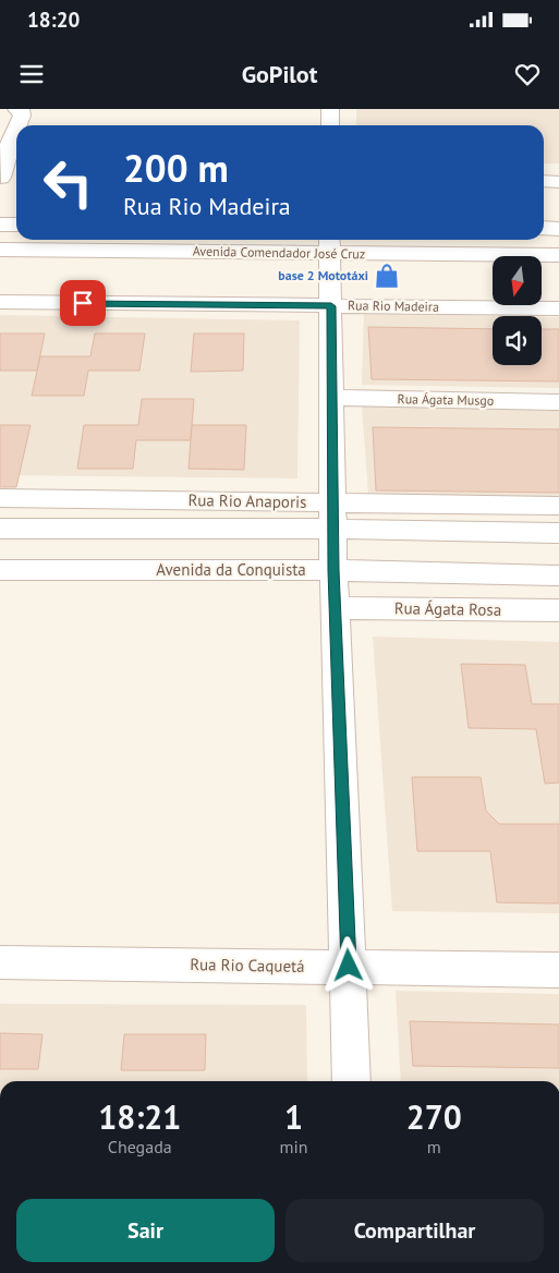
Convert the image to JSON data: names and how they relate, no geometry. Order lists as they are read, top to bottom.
{
  "streets": {
    "street": [
      "Avenida Comendador José Cruz",
      "Rua Rio Madeira",
      "Rua Ágata Musgo",
      "Rua Rio Anaporis",
      "Avenida da Conquista",
      "Rua Ágata Rosa",
      "Rua Rio Caquetá"
    ]
  },
  "places": {
    "shop": ["base 2 Mototáxi"]
  },
  "north": "bottom",
  "page": {
    "status": "18:20",
    "header": "GoPilot",
    "turn": ["200 m", "Rua Rio Madeira"],
    "eta": [
      "18:21",
      "Chegada",
      "1",
      "min",
      "270",
      "m"
    ],
    "buttons": ["Sair", "Compartilhar"]
  }
}
